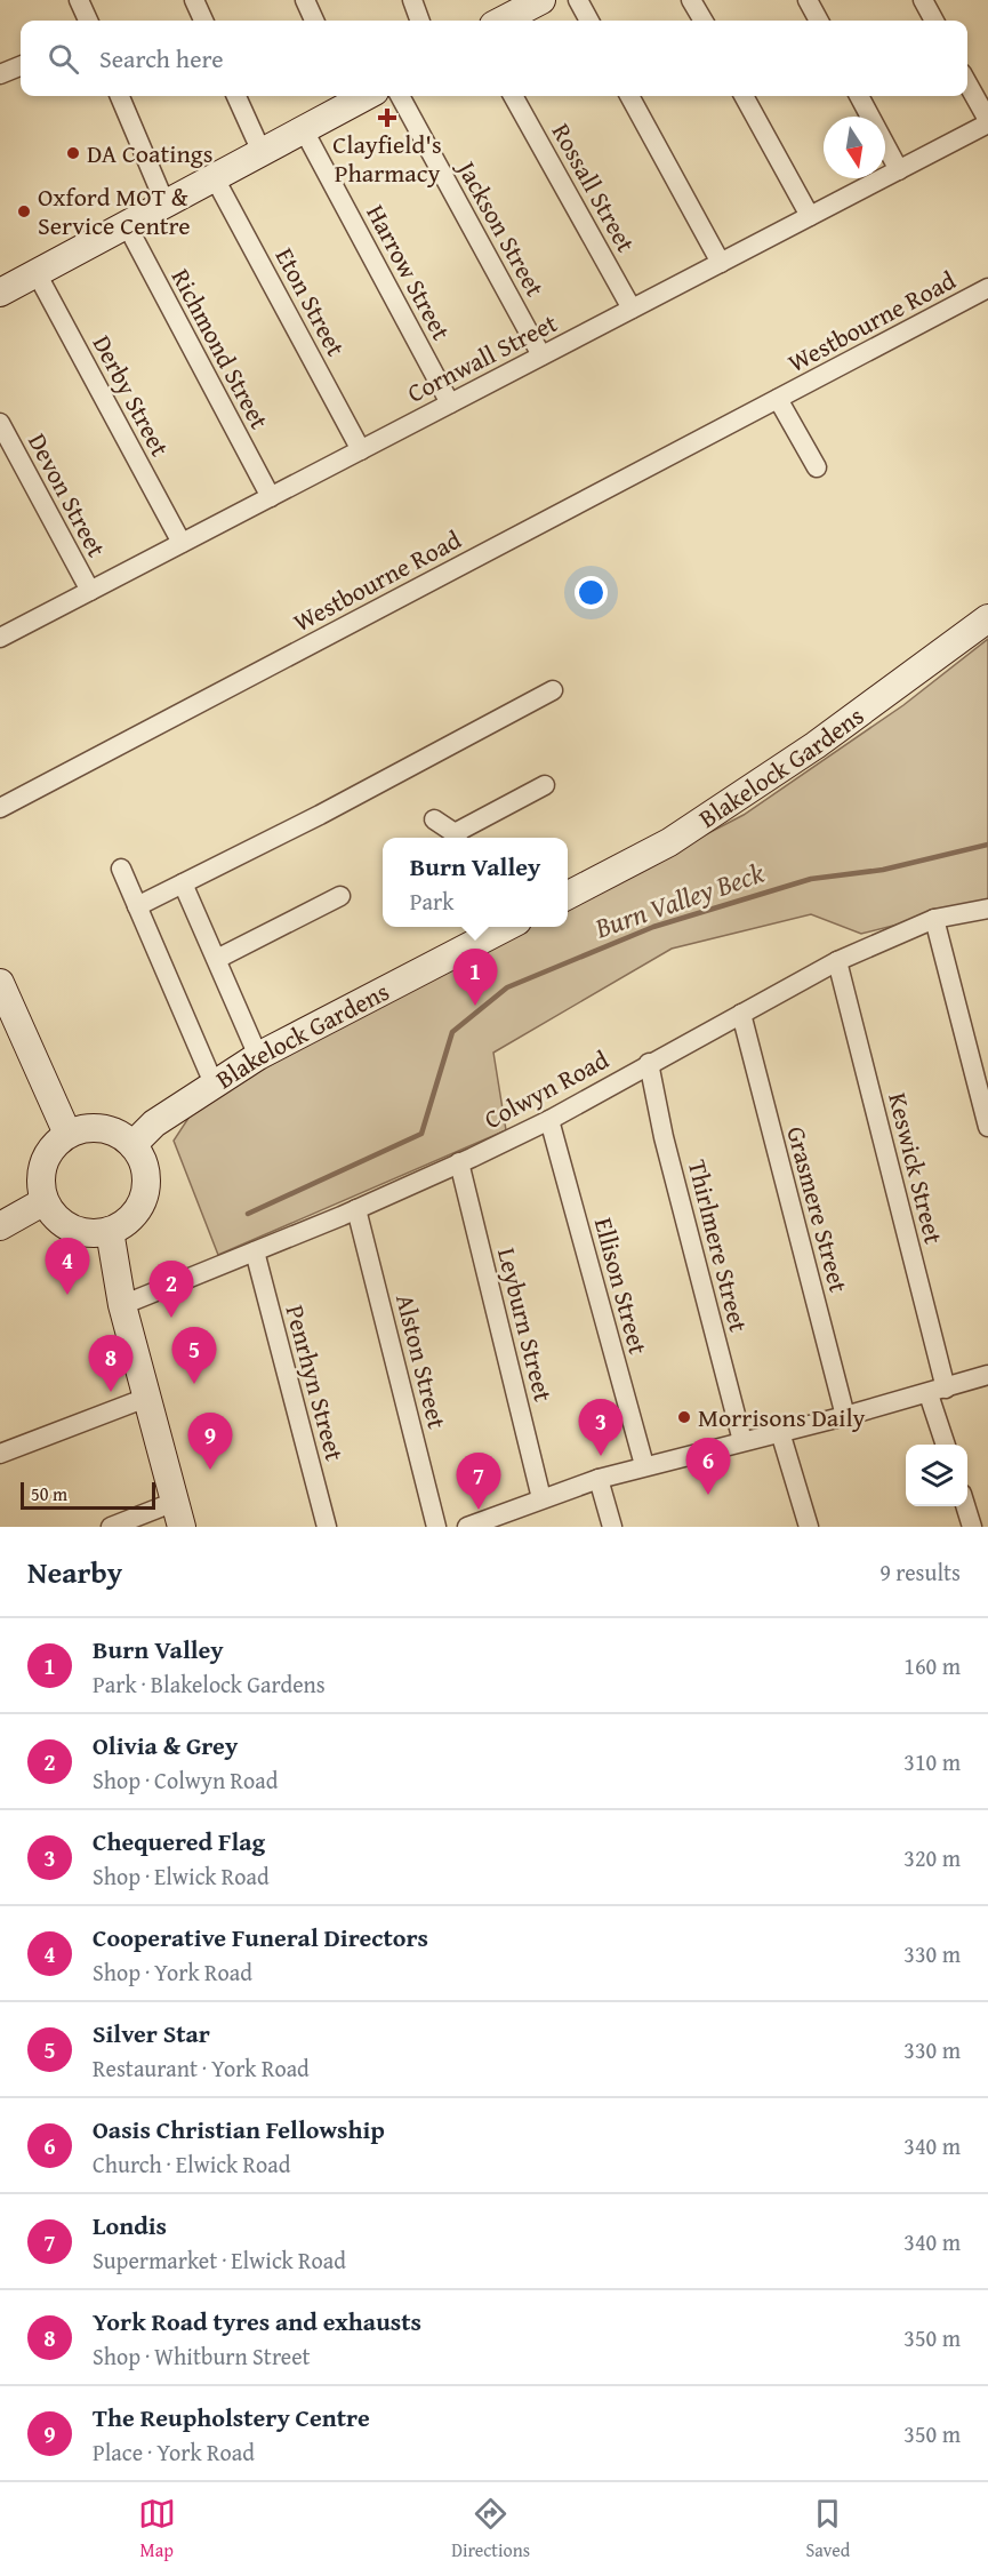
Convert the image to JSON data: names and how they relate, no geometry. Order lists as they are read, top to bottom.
{
  "streets": {
    "street": [
      "Rossall Street",
      "Jackson Street",
      "Harrow Street",
      "Eton Street",
      "Westbourne Road",
      "Richmond Street",
      "Cornwall Street",
      "Derby Street",
      "Devon Street",
      "Blakelock Gardens",
      "Colwyn Road",
      "Keswick Street",
      "Grasmere Street",
      "Thirlmere Street",
      "Ellison Street",
      "Leyburn Street",
      "Alston Street",
      "Penrhyn Street"
    ]
  },
  "crossings": [
    ["Rossall Street", "Cornwall Street"],
    ["Jackson Street", "Cornwall Street"],
    ["Harrow Street", "Cornwall Street"],
    ["Eton Street", "Cornwall Street"],
    ["Richmond Street", "Cornwall Street"],
    ["Cornwall Street", "Derby Street"],
    ["Cornwall Street", "Devon Street"],
    ["Colwyn Road", "Keswick Street"],
    ["Colwyn Road", "Grasmere Street"],
    ["Colwyn Road", "Thirlmere Street"],
    ["Colwyn Road", "Ellison Street"],
    ["Colwyn Road", "Leyburn Street"],
    ["Colwyn Road", "Alston Street"],
    ["Colwyn Road", "Penrhyn Street"]
  ],
  "water": ["Burn Valley Beck"],
  "places": {
    "health": ["Clayfield's Pharmacy"],
    "other": ["DA Coatings", "Oxford MOT & Service Centre", "Morrisons Daily"]
  },
  "scale_bar": "50 m",
  "north": "bottom",
  "page": {
    "search": "Search here",
    "popup": ["Burn Valley", "Park"],
    "pins": [
      "1",
      "4",
      "2",
      "5",
      "8",
      "3",
      "9",
      "6",
      "7"
    ],
    "scale": "50 m",
    "heading": ["Nearby", "9 results"],
    "list": [
      {
        "mark": "1",
        "name": "Burn Valley",
        "note": "Park · Blakelock Gardens",
        "value": "160 m"
      },
      {
        "mark": "2",
        "name": "Olivia & Grey",
        "note": "Shop · Colwyn Road",
        "value": "310 m"
      },
      {
        "mark": "3",
        "name": "Chequered Flag",
        "note": "Shop · Elwick Road",
        "value": "320 m"
      },
      {
        "mark": "4",
        "name": "Cooperative Funeral Directors",
        "note": "Shop · York Road",
        "value": "330 m"
      },
      {
        "mark": "5",
        "name": "Silver Star",
        "note": "Restaurant · York Road",
        "value": "330 m"
      },
      {
        "mark": "6",
        "name": "Oasis Christian Fellowship",
        "note": "Church · Elwick Road",
        "value": "340 m"
      },
      {
        "mark": "7",
        "name": "Londis",
        "note": "Supermarket · Elwick Road",
        "value": "340 m"
      },
      {
        "mark": "8",
        "name": "York Road tyres and exhausts",
        "note": "Shop · Whitburn Street",
        "value": "350 m"
      },
      {
        "mark": "9",
        "name": "The Reupholstery Centre",
        "note": "Place · York Road",
        "value": "350 m"
      }
    ],
    "nav": ["Map", "Directions", "Saved"]
  }
}
